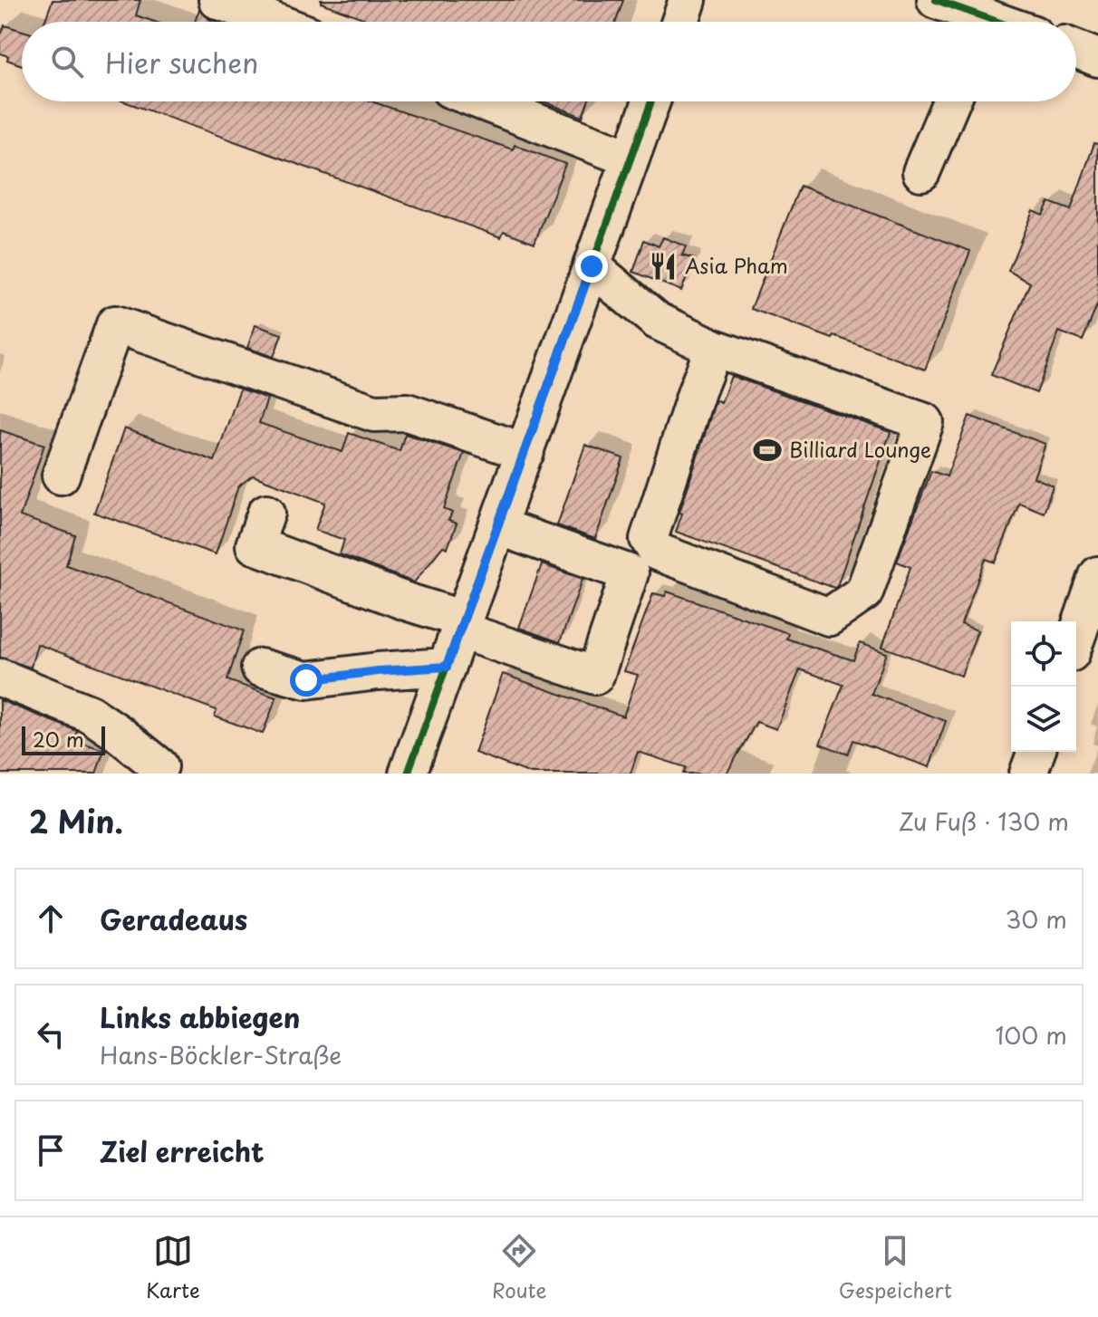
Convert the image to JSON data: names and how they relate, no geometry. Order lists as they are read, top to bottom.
{
  "places": {
    "restaurant": ["Asia Pham"],
    "sports": ["Billiard Lounge"]
  },
  "scale_bar": "20 m",
  "page": {
    "search": "Hier suchen",
    "scale": "20 m",
    "heading": ["2 Min.", "Zu Fuß · 130 m"],
    "list": [
      ["Geradeaus", "30 m"],
      ["Links abbiegen", "Hans-Böckler-Straße", "100 m"],
      "Ziel erreicht"
    ],
    "nav": ["Karte", "Route", "Gespeichert"]
  }
}
